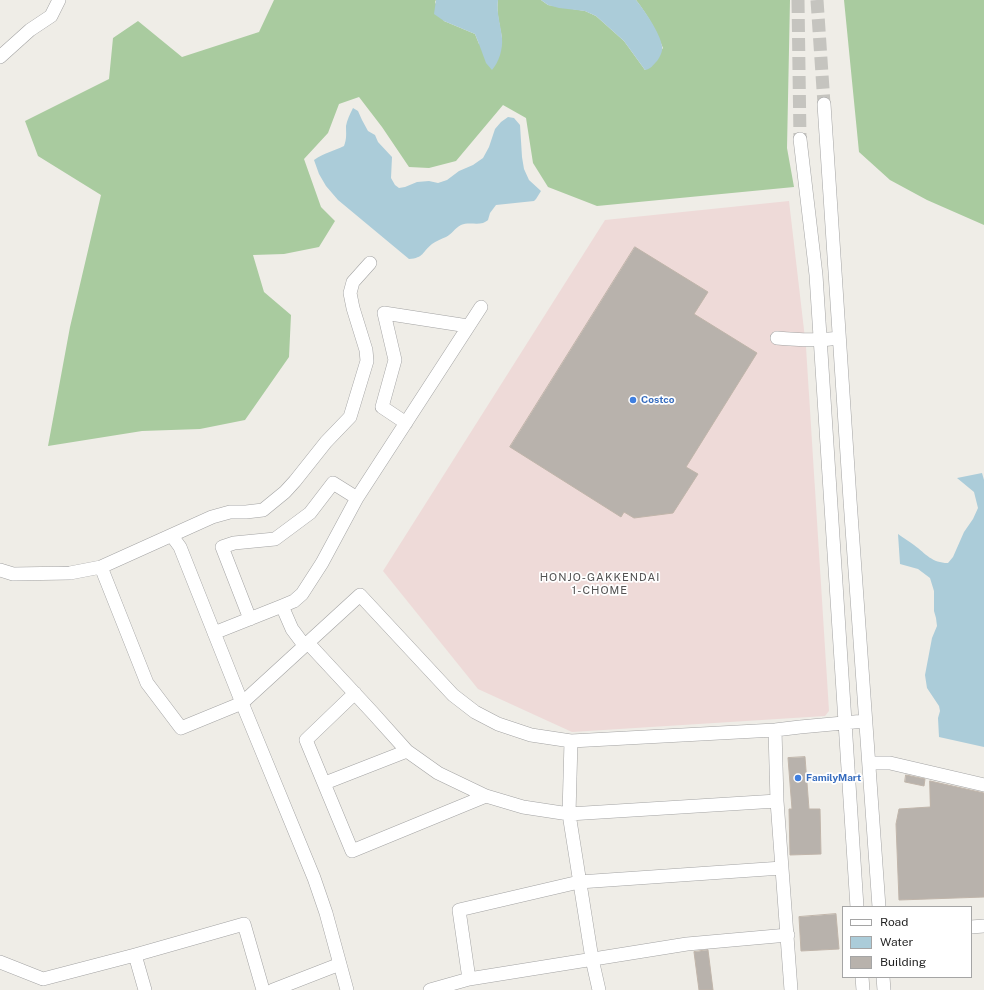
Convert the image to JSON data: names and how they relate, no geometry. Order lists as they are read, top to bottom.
{
  "districts": ["HONJO-GAKKENDAI 1-CHOME"],
  "places": ["Costco", "FamilyMart"],
  "legend": ["Road", "Water", "Building"]
}
